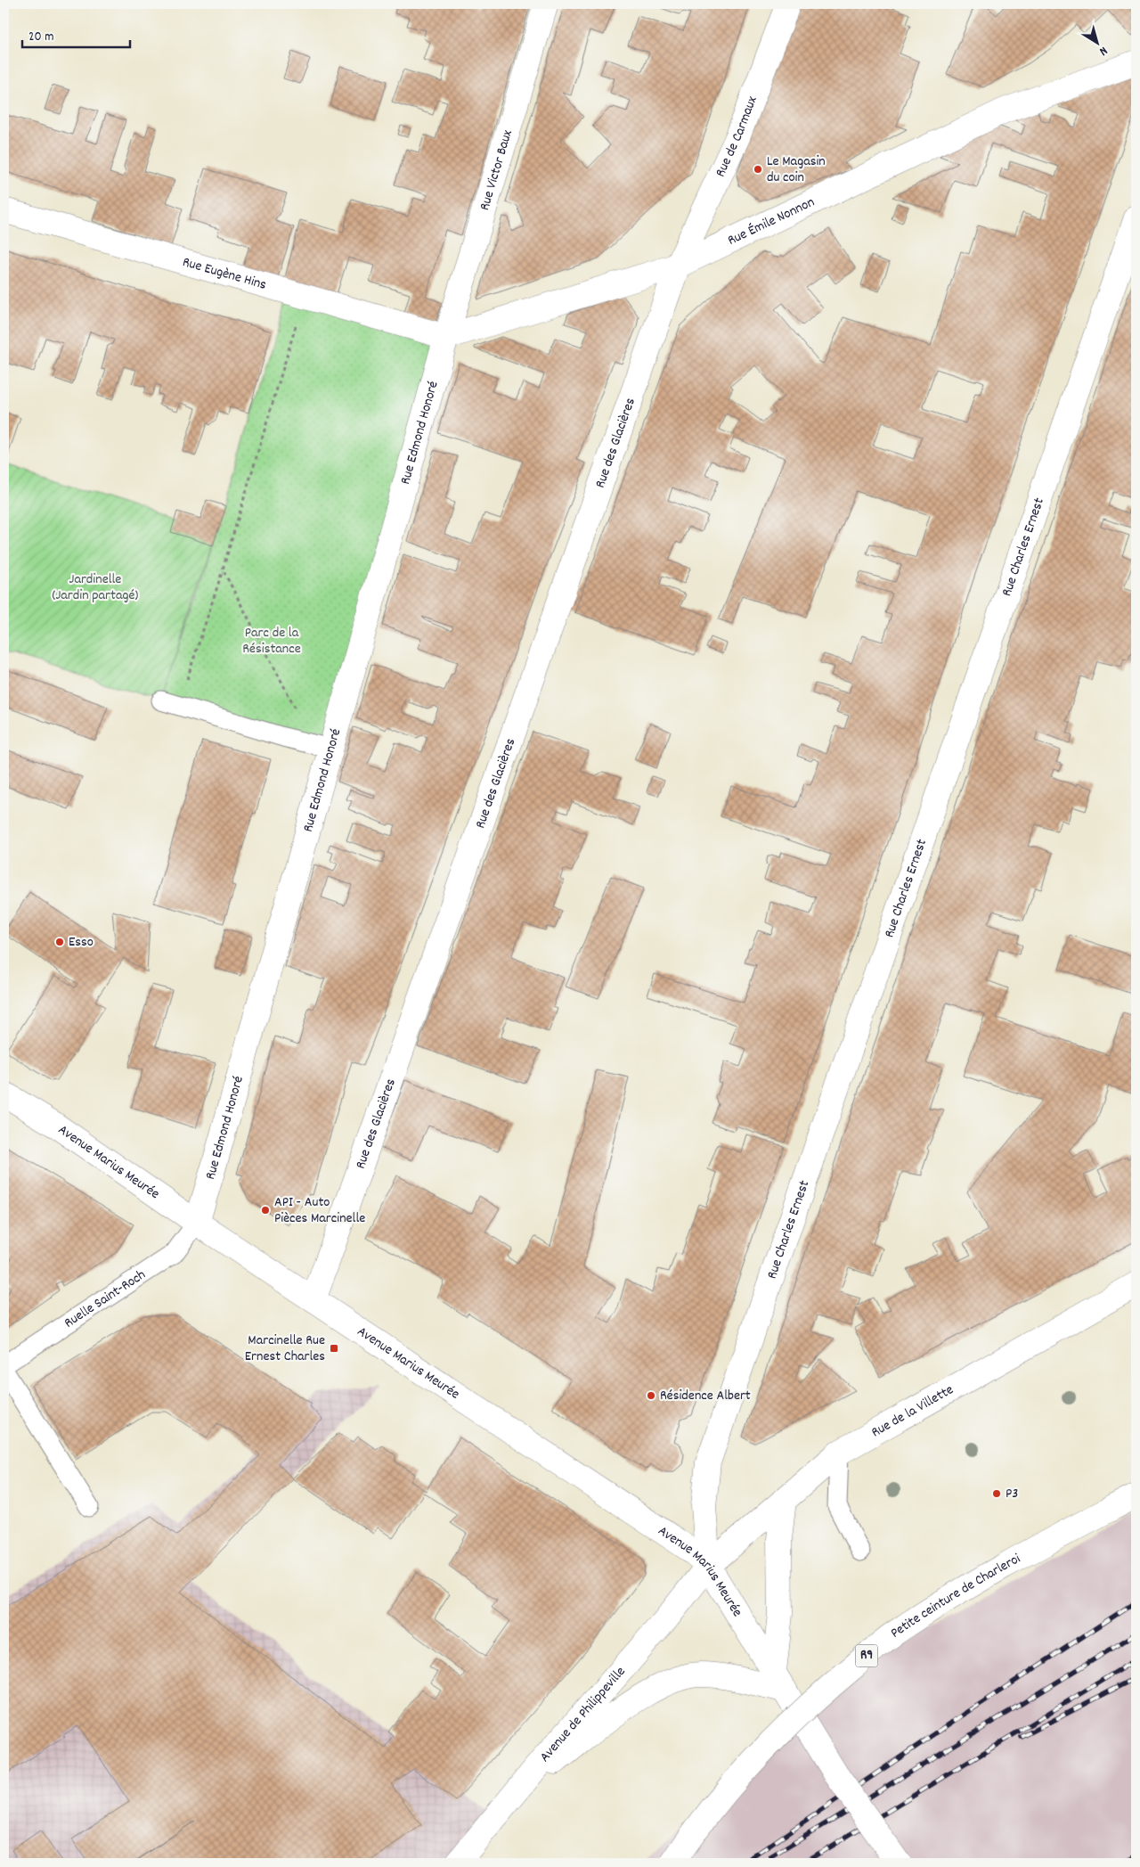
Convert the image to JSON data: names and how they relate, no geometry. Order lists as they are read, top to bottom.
{
  "streets": {
    "main road": [
      "Rue de Carmaux",
      "Rue Victor Baux",
      "Rue Émile Nonnon",
      "Rue Eugène Hins",
      "Rue Edmond Honoré",
      "Rue des Glacières",
      "Rue Charles Ernest",
      "Avenue Marius Meurée",
      "Rue de la Villette",
      "Petite ceinture de Charleroi",
      "R9",
      "Avenue de Philippeville"
    ],
    "lane": ["Ruelle Saint-Roch"]
  },
  "crossings": [
    ["Rue de Carmaux", "Rue Émile Nonnon"],
    ["Rue de Carmaux", "Rue des Glacières"],
    ["Rue Victor Baux", "Rue Émile Nonnon"],
    ["Rue Victor Baux", "Rue Eugène Hins"],
    ["Rue Victor Baux", "Rue Edmond Honoré"],
    ["Rue Émile Nonnon", "Rue Eugène Hins"],
    ["Rue Émile Nonnon", "Rue Edmond Honoré"],
    ["Rue Émile Nonnon", "Rue des Glacières"],
    ["Rue Eugène Hins", "Rue Edmond Honoré"],
    ["Rue Edmond Honoré", "Avenue Marius Meurée"],
    ["Rue Edmond Honoré", "Ruelle Saint-Roch"],
    ["Rue des Glacières", "Avenue Marius Meurée"],
    ["Rue Charles Ernest", "Avenue Marius Meurée"],
    ["Rue Charles Ernest", "Rue de la Villette"],
    ["Rue Charles Ernest", "Avenue de Philippeville"],
    ["Avenue Marius Meurée", "Ruelle Saint-Roch"],
    ["Avenue Marius Meurée", "Rue de la Villette"],
    ["Avenue Marius Meurée", "Avenue de Philippeville"],
    ["Rue de la Villette", "Avenue de Philippeville"]
  ],
  "parks": ["Jardinelle (Jardin partagé)", "Parc de la Résistance"],
  "places": {
    "other": [
      "Le Magasin du coin",
      "Esso",
      "API - Auto Pièces Marcinelle",
      "Résidence Albert",
      "P3"
    ],
    "transit": ["Marcinelle Rue Ernest Charles"]
  },
  "scale_bar": "20 m",
  "north": "bottom right"
}
